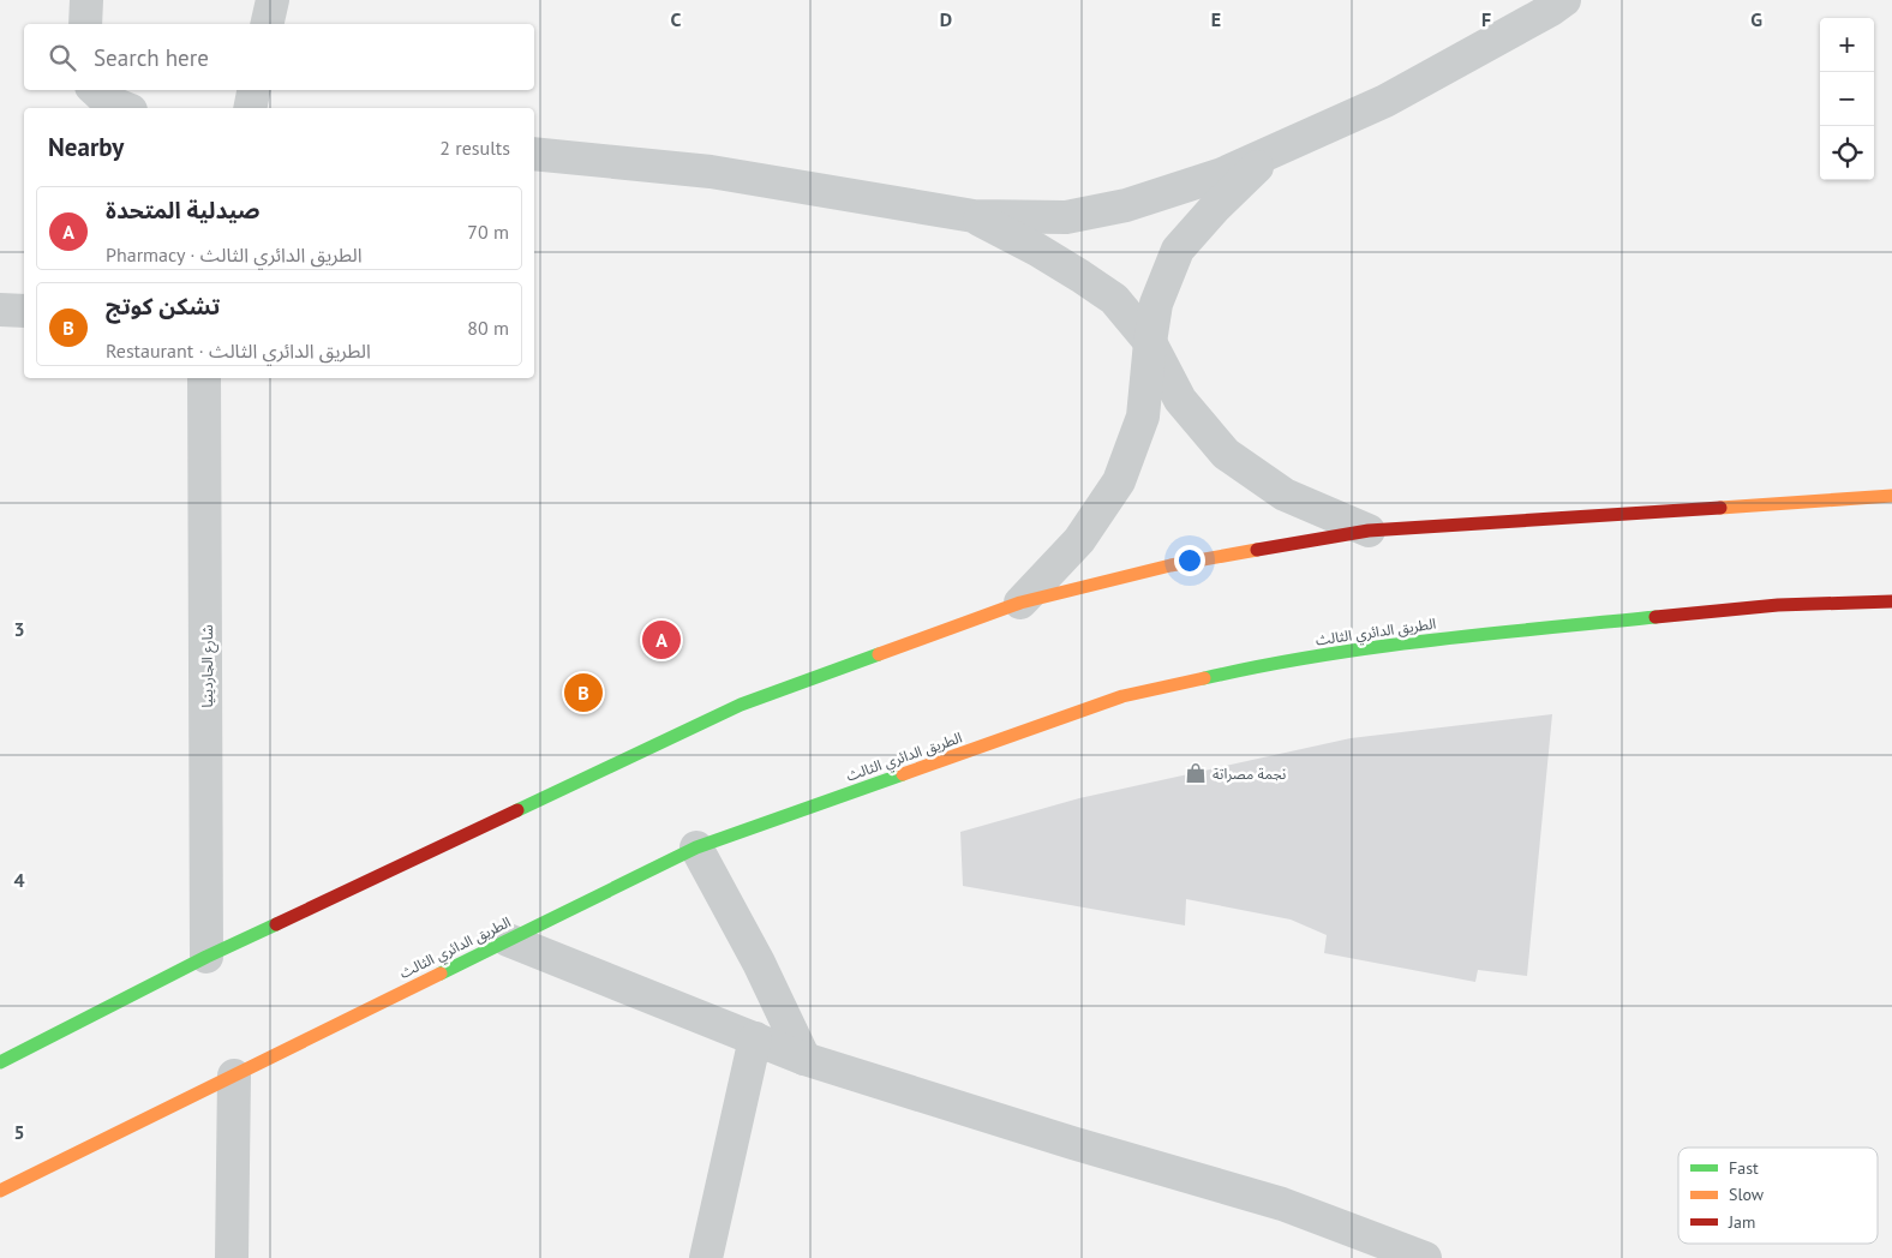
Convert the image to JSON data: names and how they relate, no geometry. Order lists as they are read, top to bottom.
{
  "streets": {
    "main road": ["الطريق الدائري الثالث"],
    "street": ["شارع الجاردينيا"]
  },
  "places": {
    "shop": ["نجمة مصراتة"]
  },
  "legend": ["Fast", "Slow", "Jam"],
  "page": {
    "map_buttons": ["+", "−"],
    "search": "Search here",
    "heading": ["Nearby", "2 results"],
    "list": [
      {
        "mark": "A",
        "name": "صيدلية المتحدة",
        "note": "Pharmacy · الطريق الدائري الثالث",
        "value": "70 m"
      },
      {
        "mark": "B",
        "name": "تشكن كوتج",
        "note": "Restaurant · الطريق الدائري الثالث",
        "value": "80 m"
      }
    ],
    "pins": ["A", "B"]
  },
  "grid": {
    "columns": [
      "C",
      "D",
      "E",
      "F",
      "G"
    ],
    "rows": ["3", "4", "5"]
  }
}
